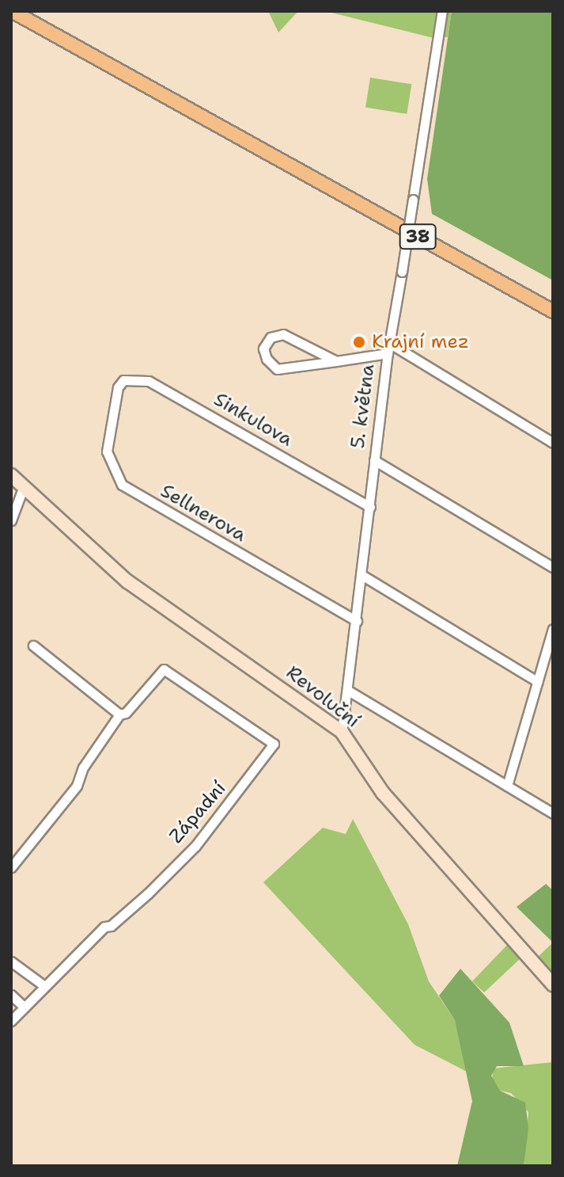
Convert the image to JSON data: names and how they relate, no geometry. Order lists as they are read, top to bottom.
{
  "streets": {
    "main road": ["38", "Revoluční"],
    "street": [
      "5. května",
      "Sinkulova",
      "Sellnerova",
      "Západní"
    ]
  },
  "crossings": [
    ["5. května", "Sinkulova"],
    ["5. května", "Sellnerova"],
    ["5. května", "Revoluční"],
    ["Sinkulova", "Sellnerova"]
  ],
  "places": ["Krajní mez"]
}
